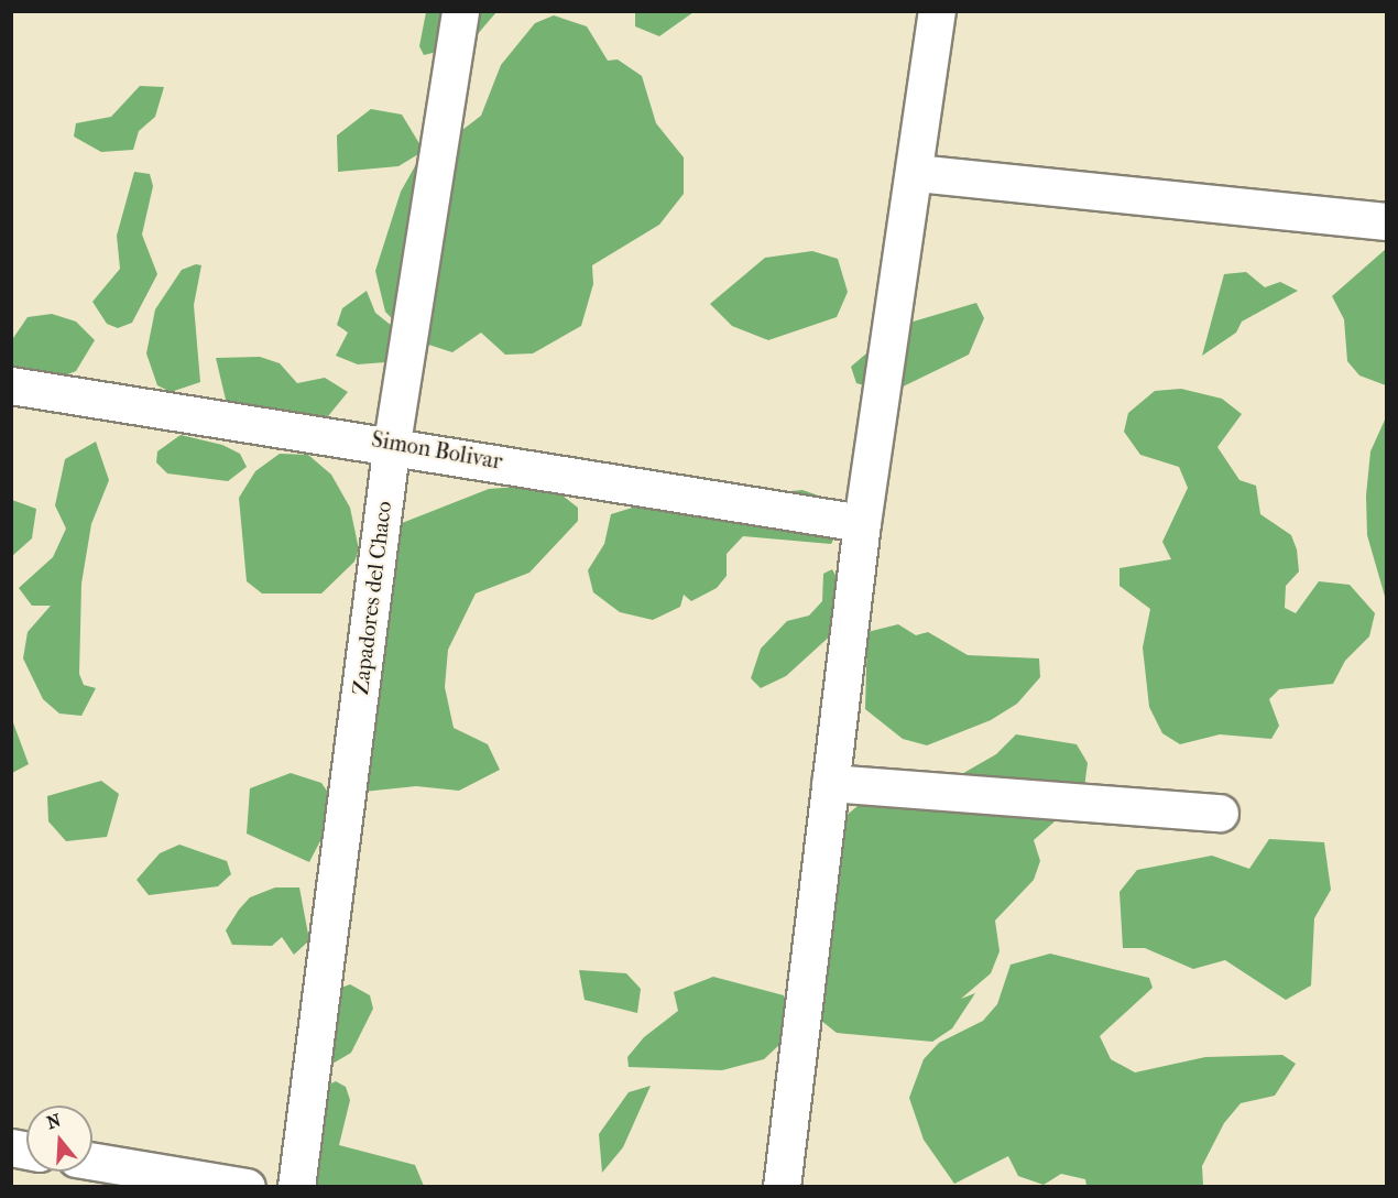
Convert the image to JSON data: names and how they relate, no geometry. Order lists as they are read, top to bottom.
{
  "streets": {
    "street": ["Simon Bolivar", "Zapadores del Chaco"]
  },
  "crossings": [
    ["Simon Bolivar", "Zapadores del Chaco"]
  ],
  "north": "top"
}
